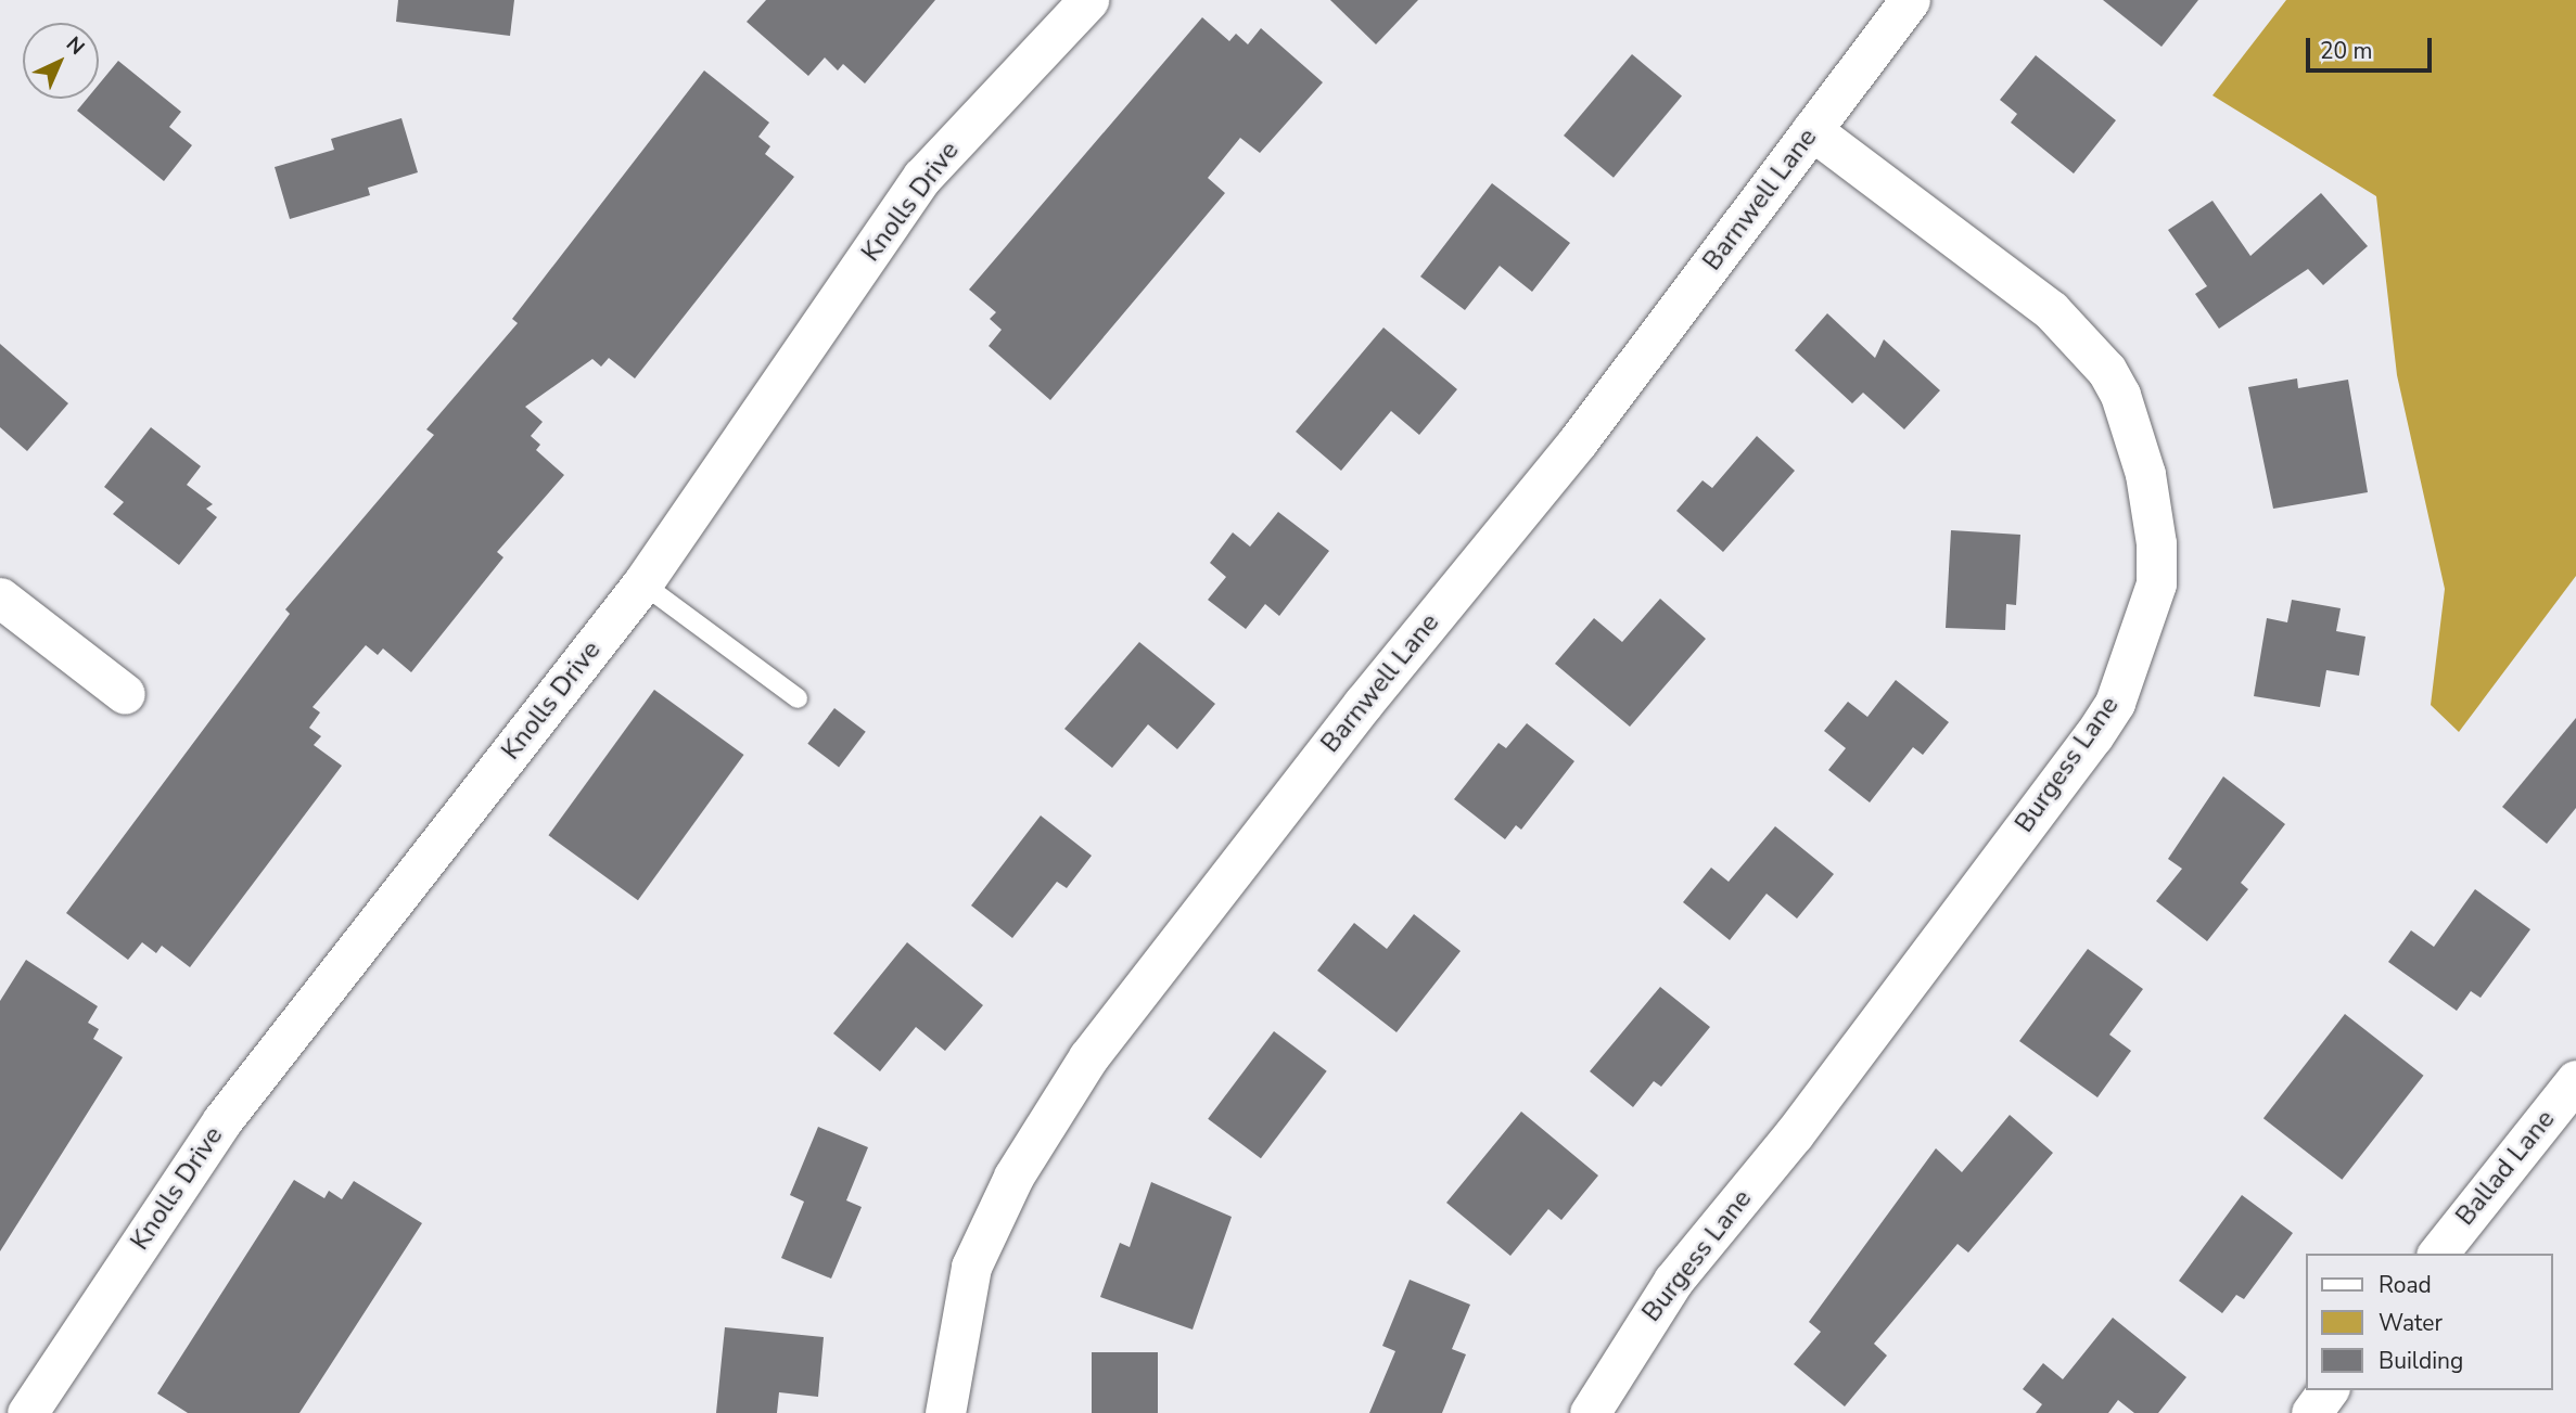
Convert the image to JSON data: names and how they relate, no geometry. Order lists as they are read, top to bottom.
{
  "streets": {
    "street": [
      "Barnwell Lane",
      "Knolls Drive",
      "Burgess Lane",
      "Ballad Lane"
    ]
  },
  "crossings": [
    ["Barnwell Lane", "Burgess Lane"]
  ],
  "legend": ["Road", "Water", "Building"],
  "scale_bar": "20 m",
  "north": "top right"
}
